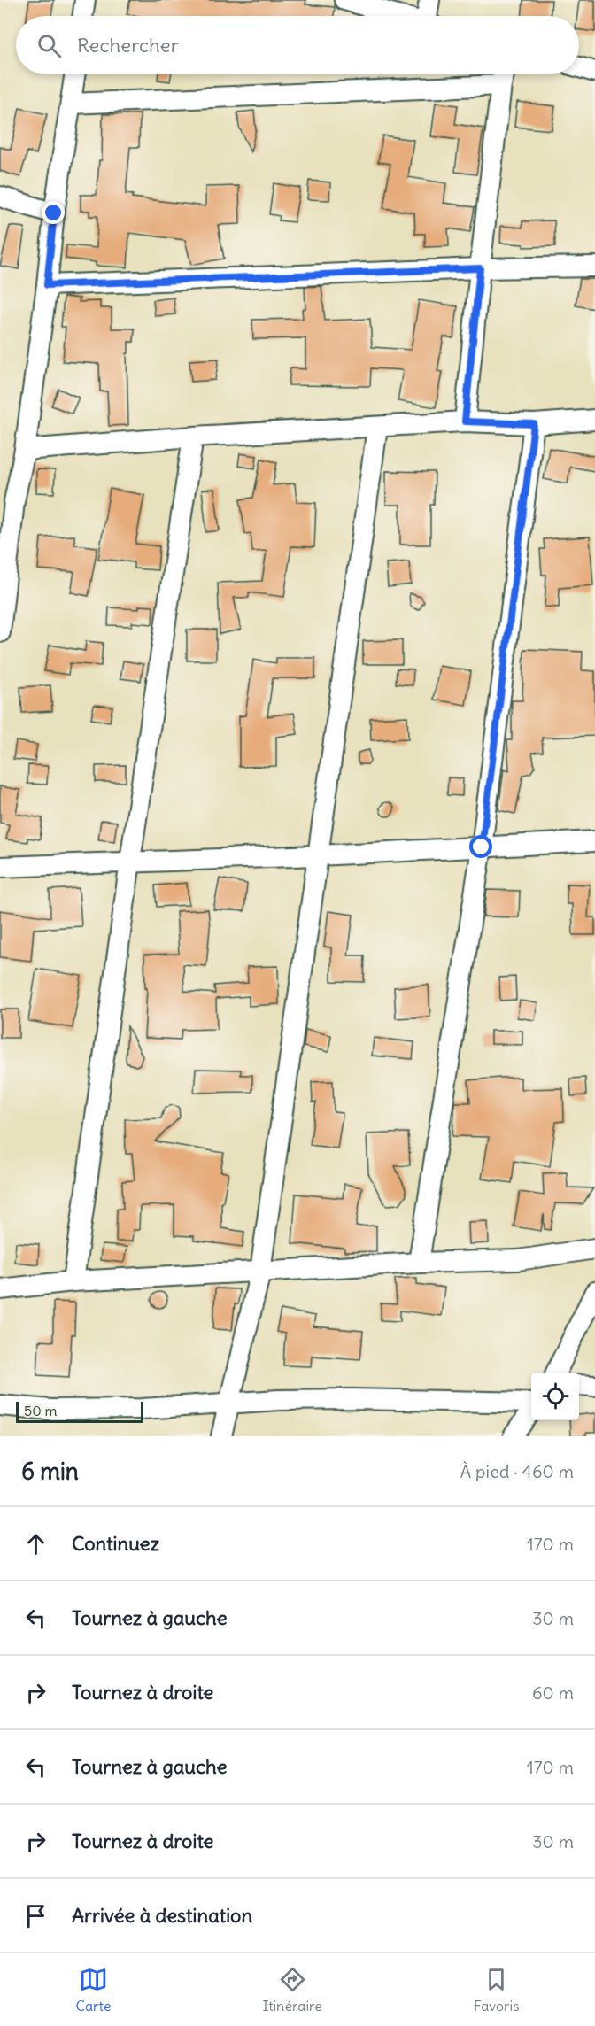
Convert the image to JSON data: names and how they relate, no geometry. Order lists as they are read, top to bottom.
{
  "scale_bar": "50 m",
  "page": {
    "search": "Rechercher",
    "scale": "50 m",
    "heading": ["6 min", "À pied · 460 m"],
    "list": [
      ["Continuez", "170 m"],
      ["Tournez à gauche", "30 m"],
      ["Tournez à droite", "60 m"],
      ["Tournez à gauche", "170 m"],
      ["Tournez à droite", "30 m"],
      "Arrivée à destination"
    ],
    "nav": ["Carte", "Itinéraire", "Favoris"]
  }
}
